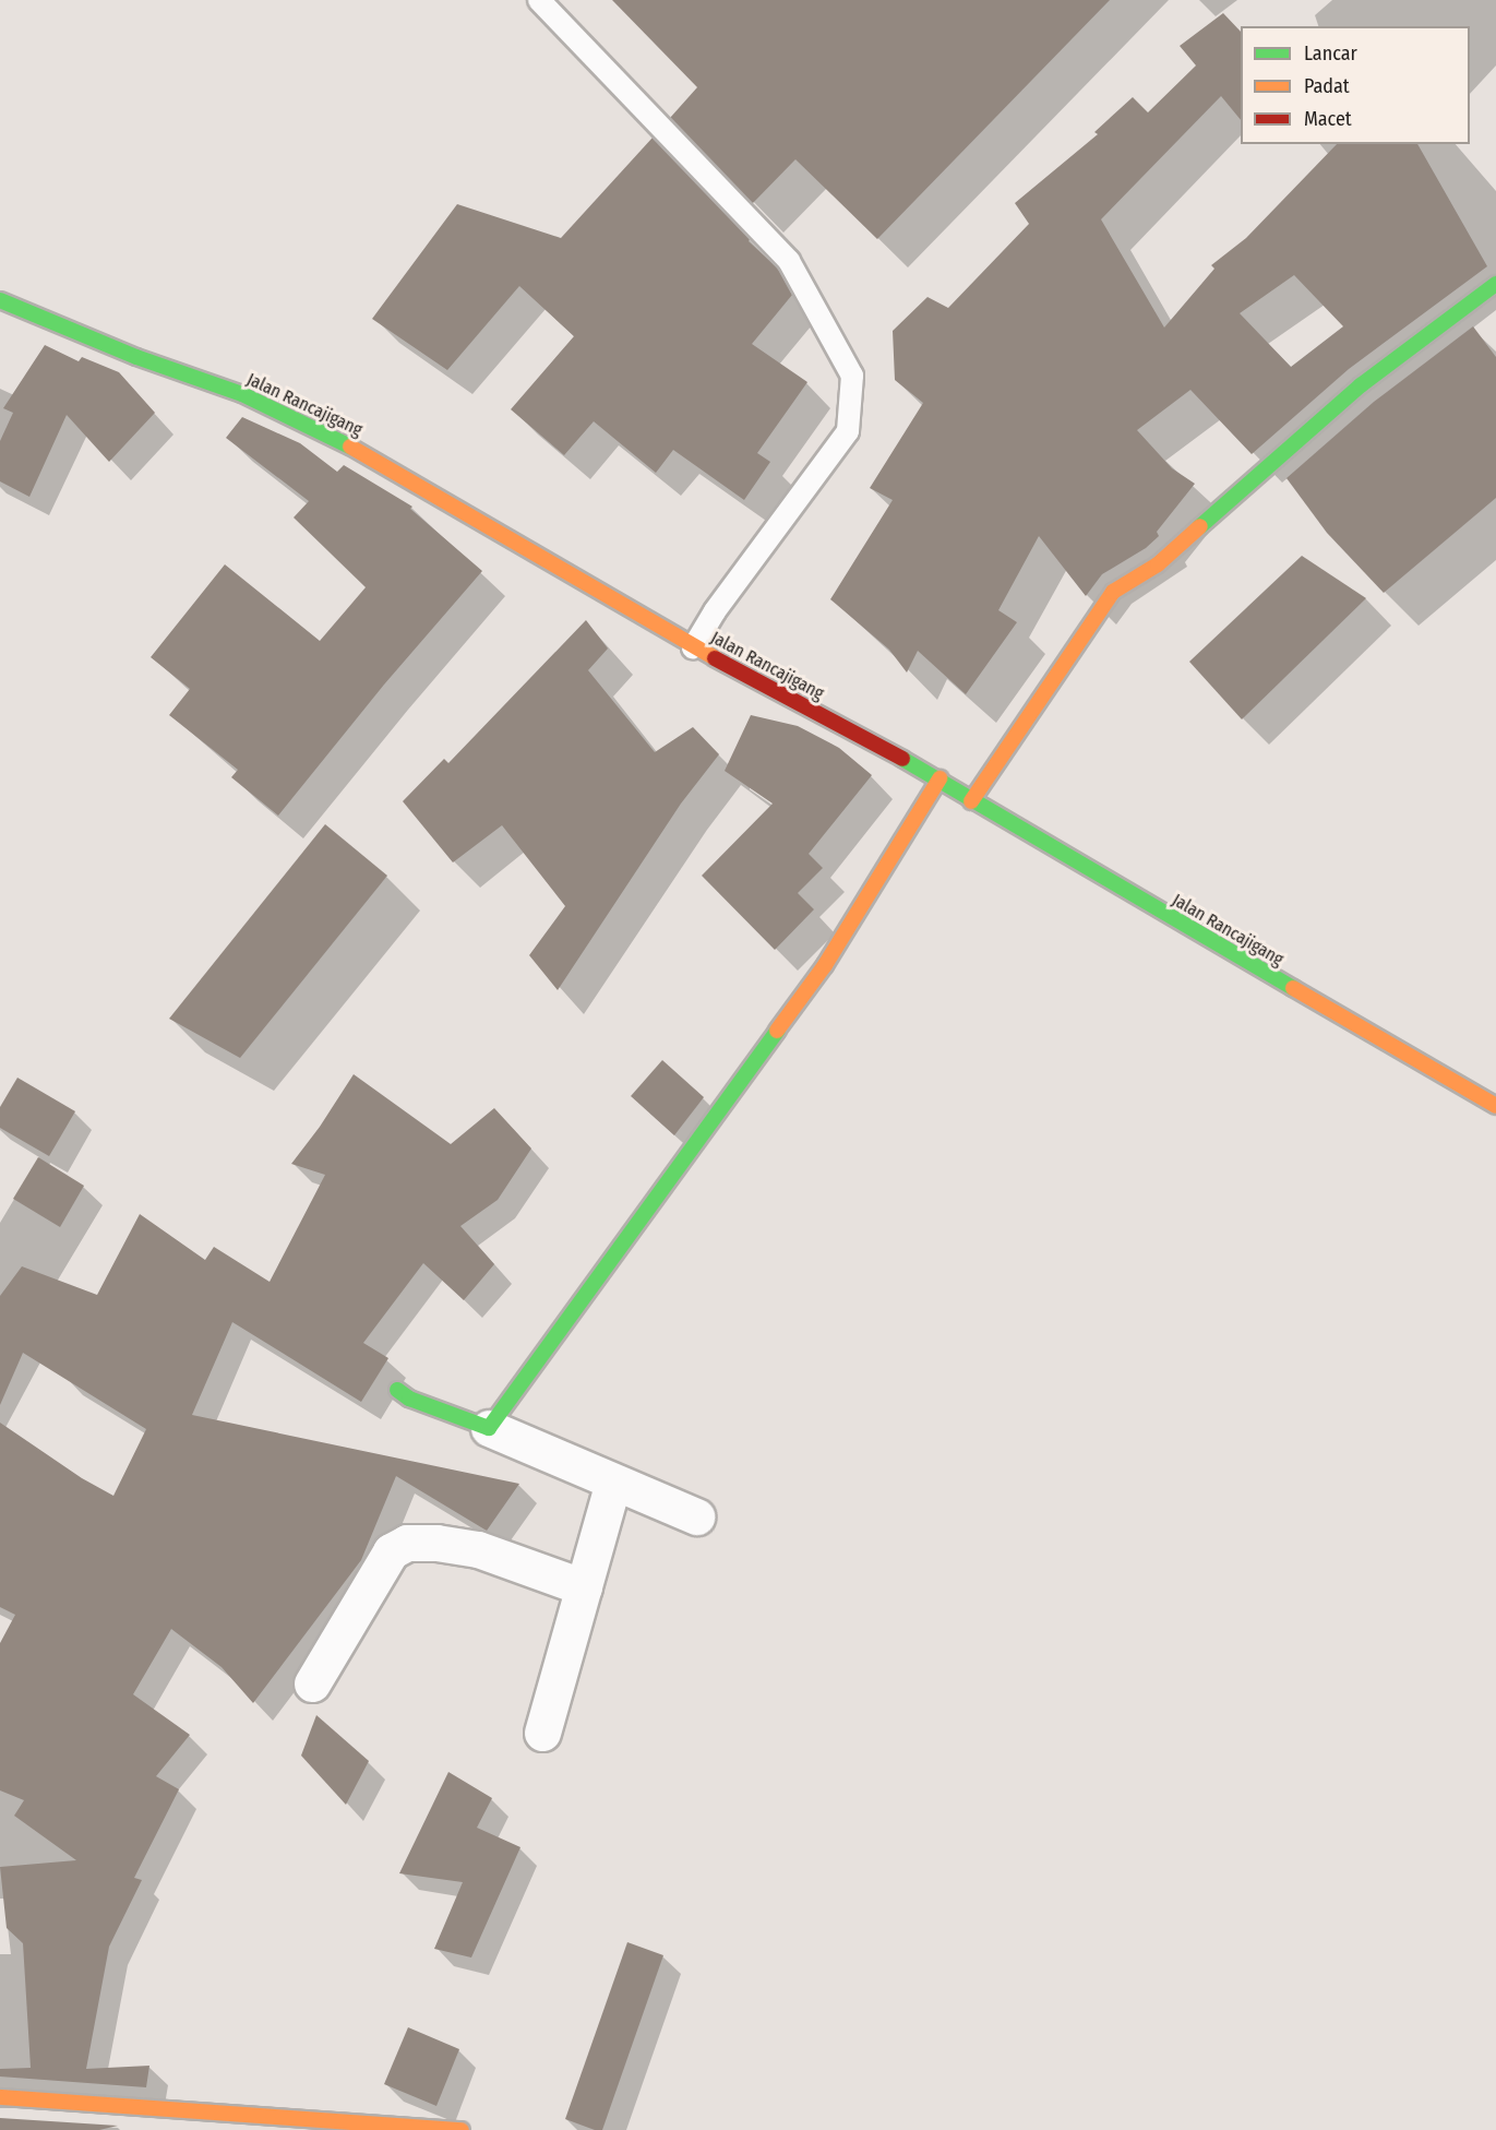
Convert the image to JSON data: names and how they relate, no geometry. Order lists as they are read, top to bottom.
{
  "streets": {
    "street": ["Jalan Rancajigang"]
  },
  "legend": ["Lancar", "Padat", "Macet"]
}
